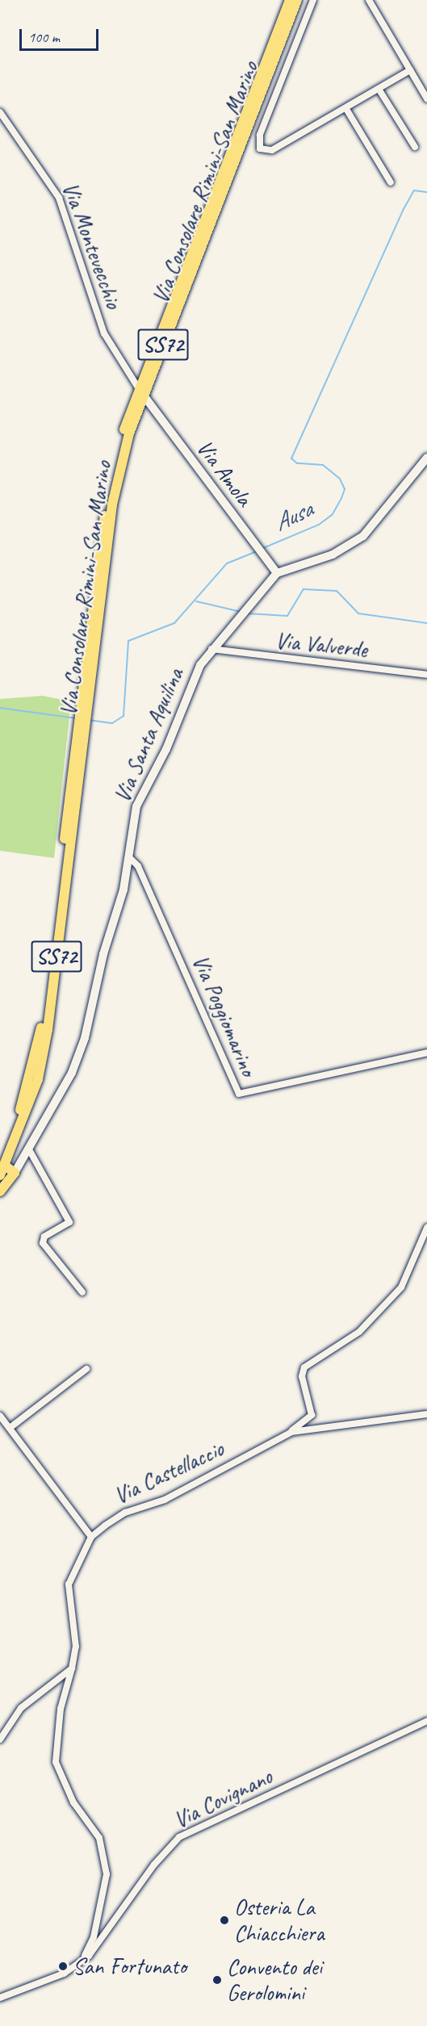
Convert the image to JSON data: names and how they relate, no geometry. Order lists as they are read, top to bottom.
{
  "streets": {
    "main road": ["Via Consolare Rimini-San Marino", "SS72"],
    "street": [
      "Via Montevecchio",
      "Via Amola",
      "Via Valverde",
      "Via Santa Aquilina",
      "Via Poggiomarino",
      "Via Castellaccio",
      "Via Covignano"
    ]
  },
  "crossings": [
    ["Via Consolare Rimini-San Marino", "Via Montevecchio"],
    ["Via Consolare Rimini-San Marino", "Via Amola"],
    ["Via Consolare Rimini-San Marino", "Via Santa Aquilina"],
    ["Via Montevecchio", "Via Amola"],
    ["Via Amola", "Via Santa Aquilina"],
    ["Via Valverde", "Via Santa Aquilina"],
    ["Via Santa Aquilina", "Via Poggiomarino"],
    ["Via Castellaccio", "Via Covignano"]
  ],
  "water": ["Ausa"],
  "places": ["Osteria La Chiacchiera", "San Fortunato", "Convento dei Gerolomini"],
  "scale_bar": "100 m"
}
